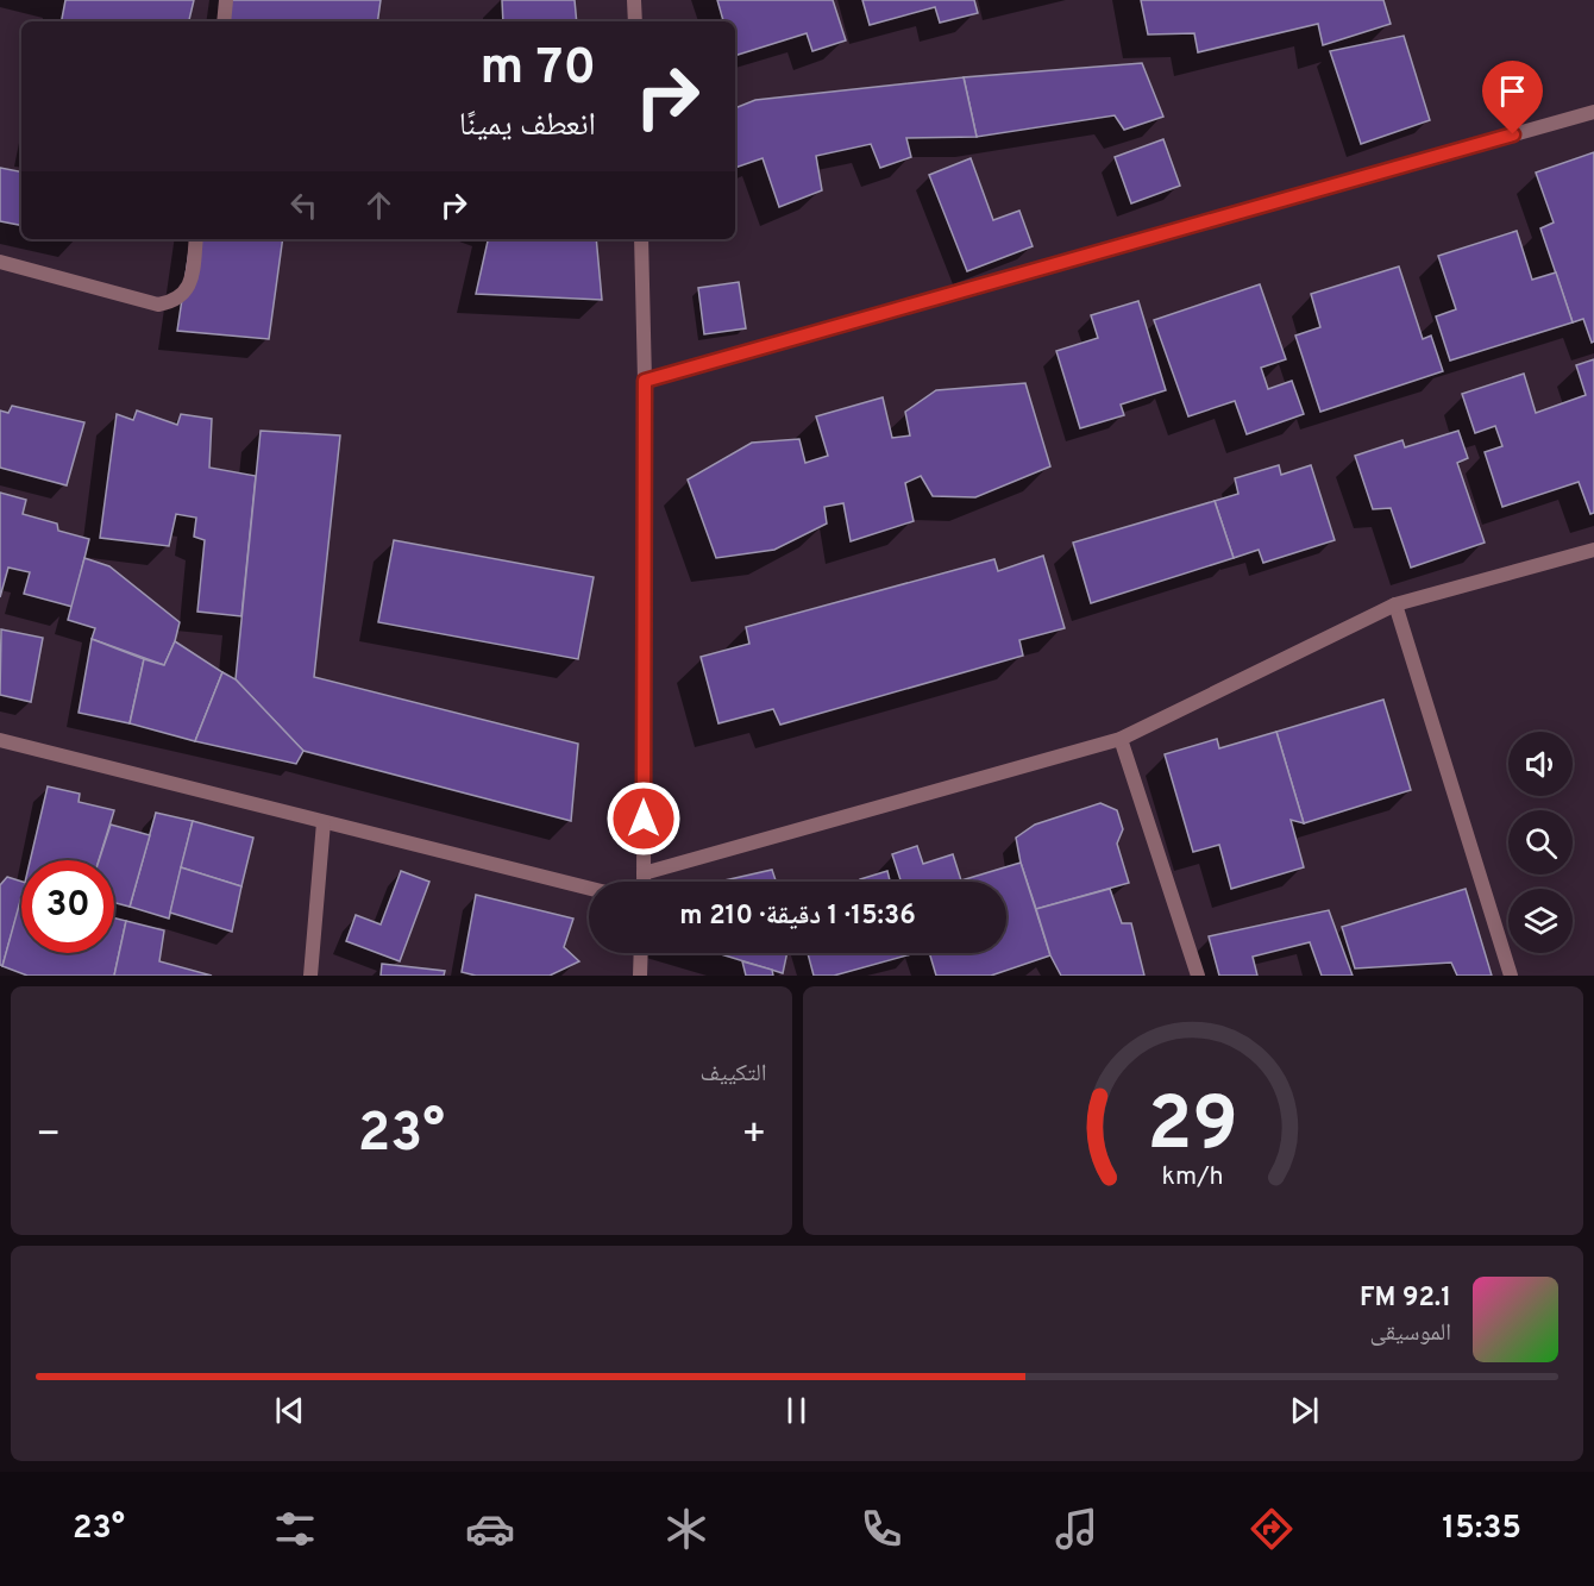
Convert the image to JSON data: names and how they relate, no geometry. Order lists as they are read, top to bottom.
{
  "page": {
    "turn": ["70 m", "انعطف يمينًا"],
    "limit": "30",
    "trip": "15:36 · 1 دقيقة · 210 m",
    "tile": "التكييف",
    "heat": ["−", "23°", "+"],
    "song": ["92.1 FM", "الموسيقى"],
    "tabs": ["15:35", "23°"],
    "gauge": ["29", "km/h"]
  }
}
